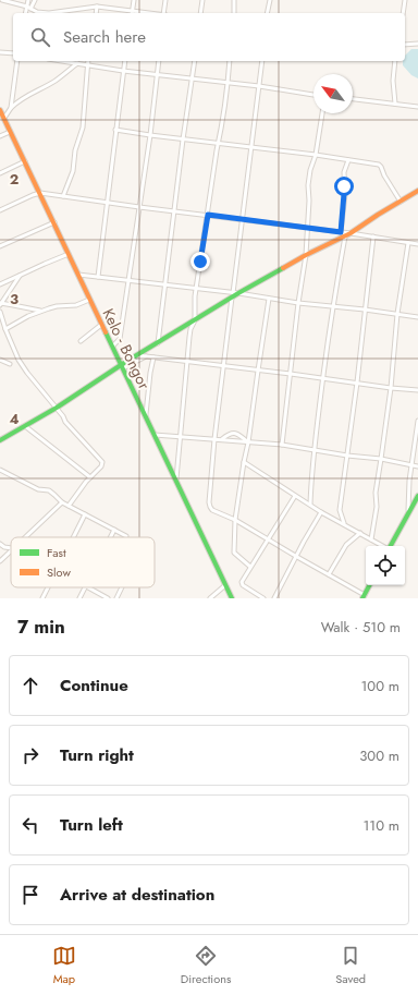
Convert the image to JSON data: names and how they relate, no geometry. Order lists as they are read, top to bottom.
{
  "streets": {
    "main road": ["Kelo - Bongor"]
  },
  "legend": ["Fast", "Slow"],
  "north": "top left",
  "page": {
    "search": "Search here",
    "heading": ["7 min", "Walk · 510 m"],
    "list": [
      ["Continue", "100 m"],
      ["Turn right", "300 m"],
      ["Turn left", "110 m"],
      "Arrive at destination"
    ],
    "nav": ["Map", "Directions", "Saved"]
  },
  "grid": {
    "rows": ["2", "3", "4"]
  }
}
